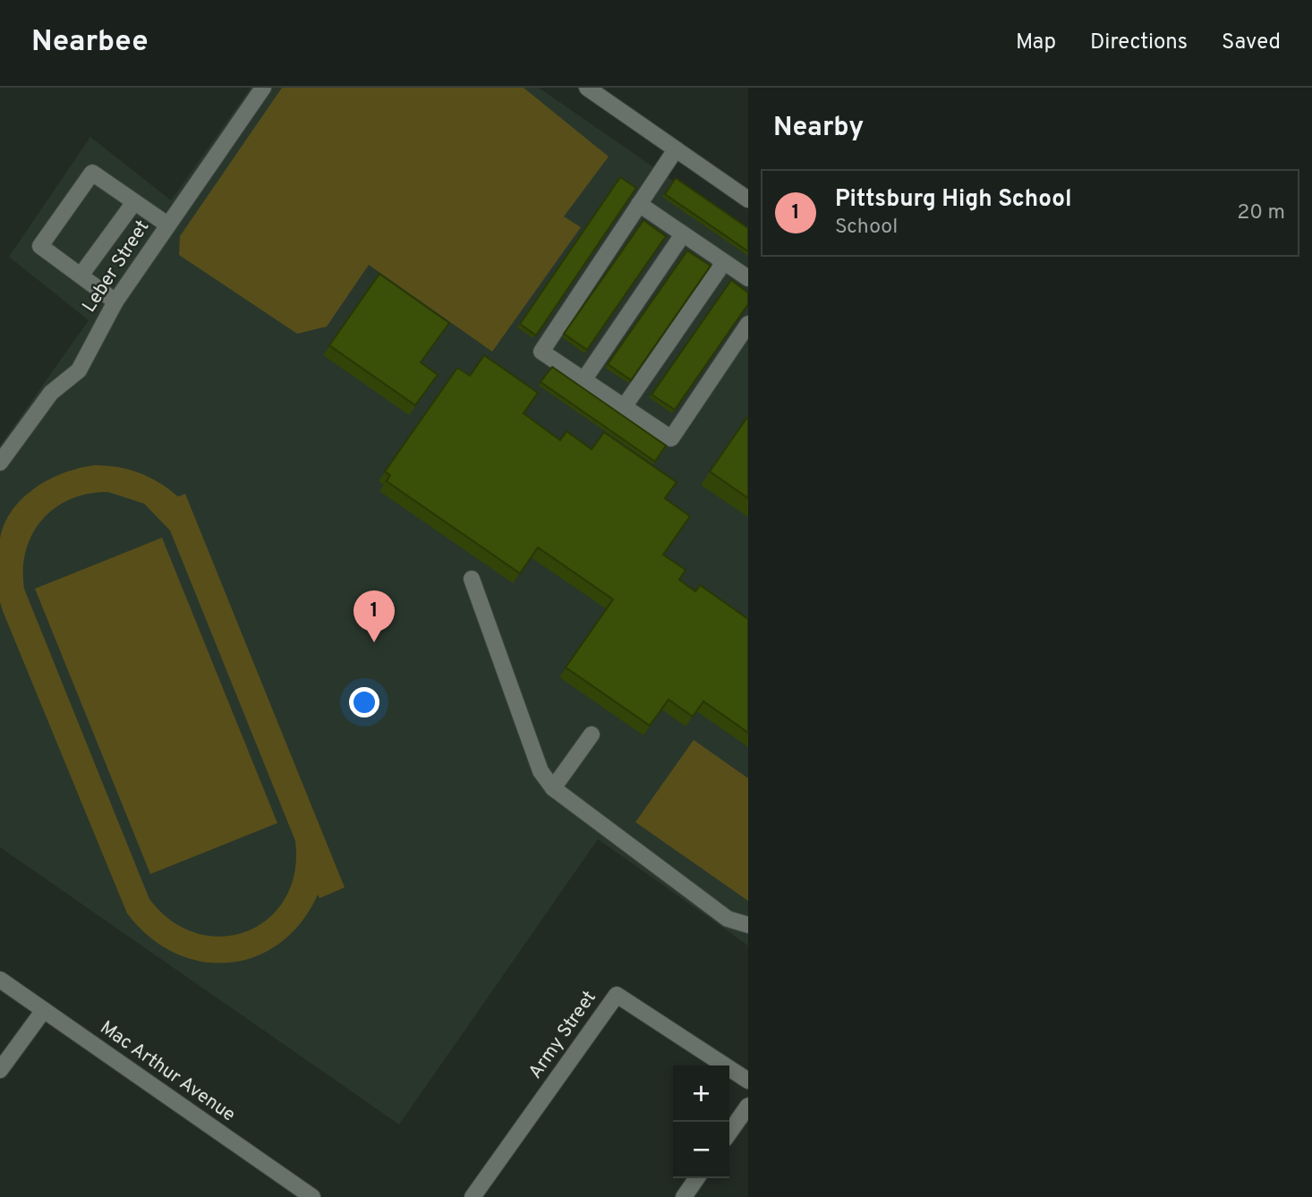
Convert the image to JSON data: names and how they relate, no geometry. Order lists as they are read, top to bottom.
{
  "streets": {
    "street": ["Leber Street", "Army Street", "Mac Arthur Avenue"]
  },
  "page": {
    "header": "Nearbee",
    "nav": ["Map", "Directions", "Saved"],
    "heading": "Nearby",
    "list": [
      {
        "mark": "1",
        "name": "Pittsburg High School",
        "note": "School",
        "value": "20 m"
      }
    ],
    "pins": "1",
    "map_buttons": ["+", "−"]
  }
}
